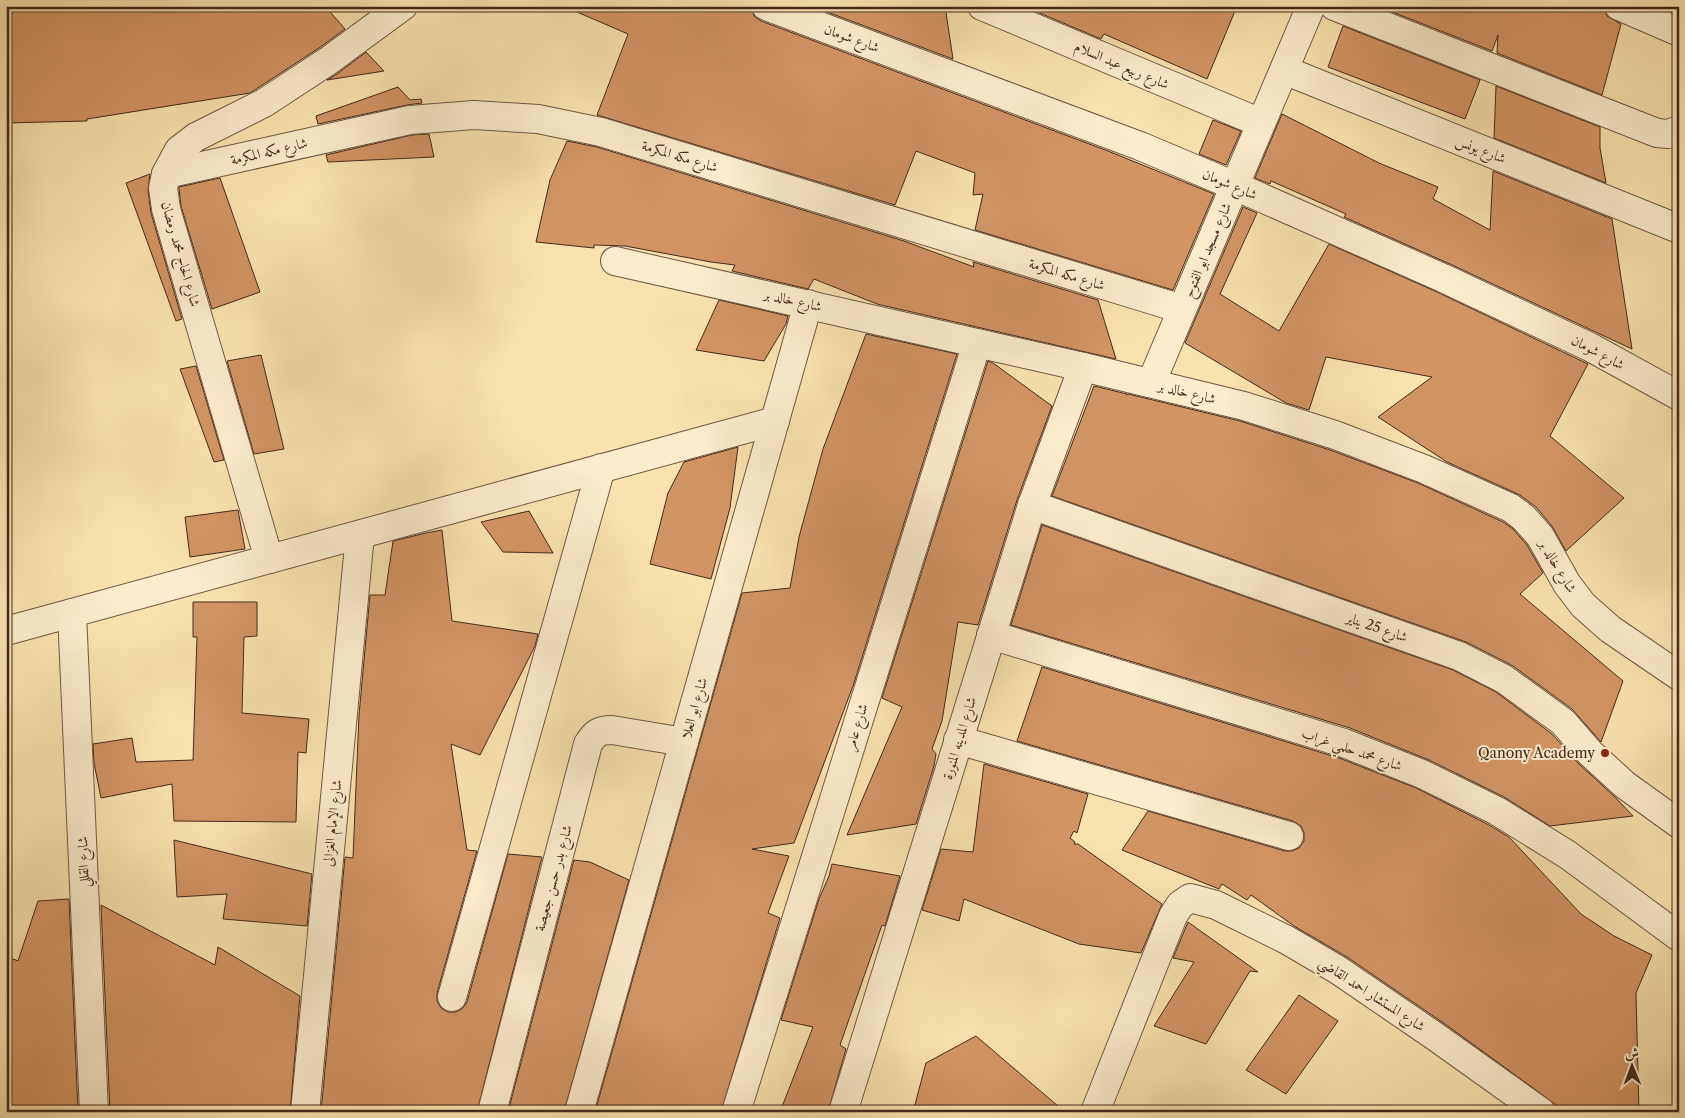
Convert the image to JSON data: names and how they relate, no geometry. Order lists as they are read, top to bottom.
{
  "streets": {
    "street": [
      "شارع شومان",
      "شارع ربيع عبد السلام",
      "شارع يونس",
      "شارع مكه المكرمة",
      "شارع مسجد ابو الفتوح",
      "شارع الحاج محمد رمضان",
      "شارع خالد بر",
      "شارع 25 يناير",
      "شارع ابو العلا",
      "شارع عامر",
      "شارع المدينه المنورة",
      "شارع محمد حلمي غراب",
      "شارع الإمام الغزالى",
      "شارع القللي",
      "شارع بدر حسن جعيصة",
      "شارع المستشار احمد القاضي"
    ]
  },
  "crossings": [
    ["شارع شومان", "شارع مسجد ابو الفتوح"],
    ["شارع ربيع عبد السلام", "شارع مسجد ابو الفتوح"],
    ["شارع يونس", "شارع مسجد ابو الفتوح"],
    ["شارع مكه المكرمة", "شارع مسجد ابو الفتوح"],
    ["شارع مكه المكرمة", "شارع الحاج محمد رمضان"],
    ["شارع مسجد ابو الفتوح", "شارع خالد بر"],
    ["شارع خالد بر", "شارع ابو العلا"],
    ["شارع خالد بر", "شارع عامر"],
    ["شارع خالد بر", "شارع المدينه المنورة"],
    ["شارع 25 يناير", "شارع المدينه المنورة"],
    ["شارع ابو العلا", "شارع بدر حسن جعيصة"],
    ["شارع المدينه المنورة", "شارع محمد حلمي غراب"]
  ],
  "places": ["Qanony Academy"],
  "north": "top"
}
